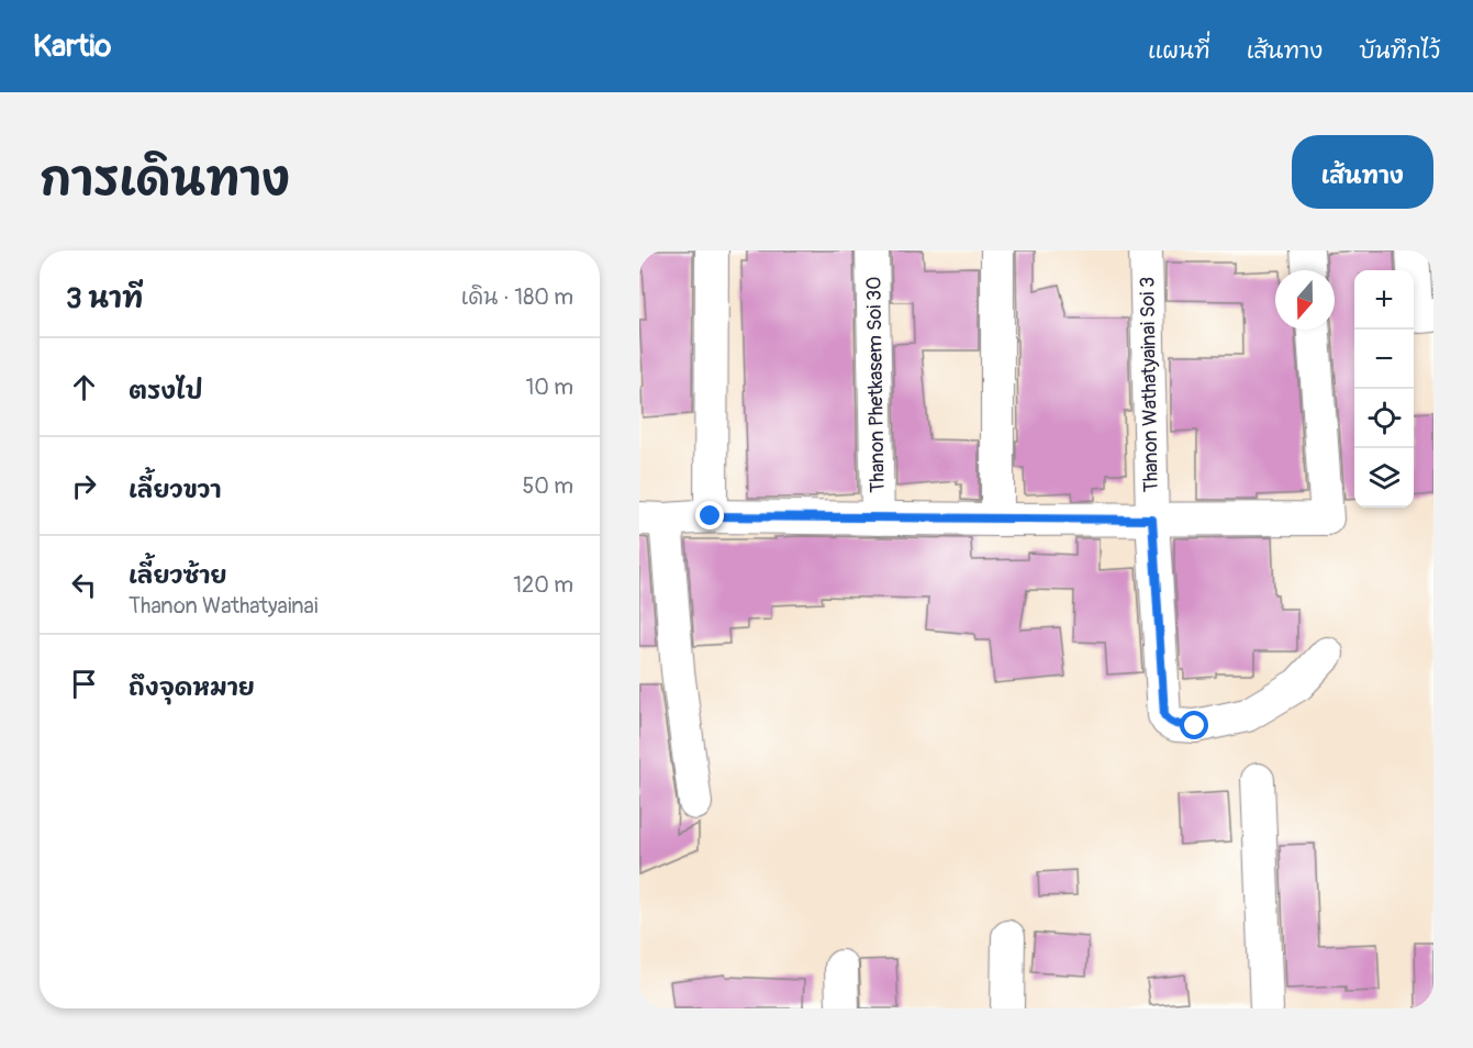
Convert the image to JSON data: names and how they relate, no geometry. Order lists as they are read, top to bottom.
{
  "streets": {
    "street": ["Thanon Phetkasem Soi 30", "Thanon Wathatyainai Soi 3"]
  },
  "north": "bottom",
  "page": {
    "header": "Kartio",
    "nav": ["แผนที่", "เส้นทาง", "บันทึกไว้"],
    "title": "การเดินทาง",
    "buttons": "เส้นทาง",
    "heading": ["3 นาที", "เดิน · 180 m"],
    "map_buttons": ["+", "−"],
    "list": [
      ["ตรงไป", "10 m"],
      ["เลี้ยวขวา", "50 m"],
      ["เลี้ยวซ้าย", "Thanon Wathatyainai", "120 m"],
      "ถึงจุดหมาย"
    ]
  }
}
